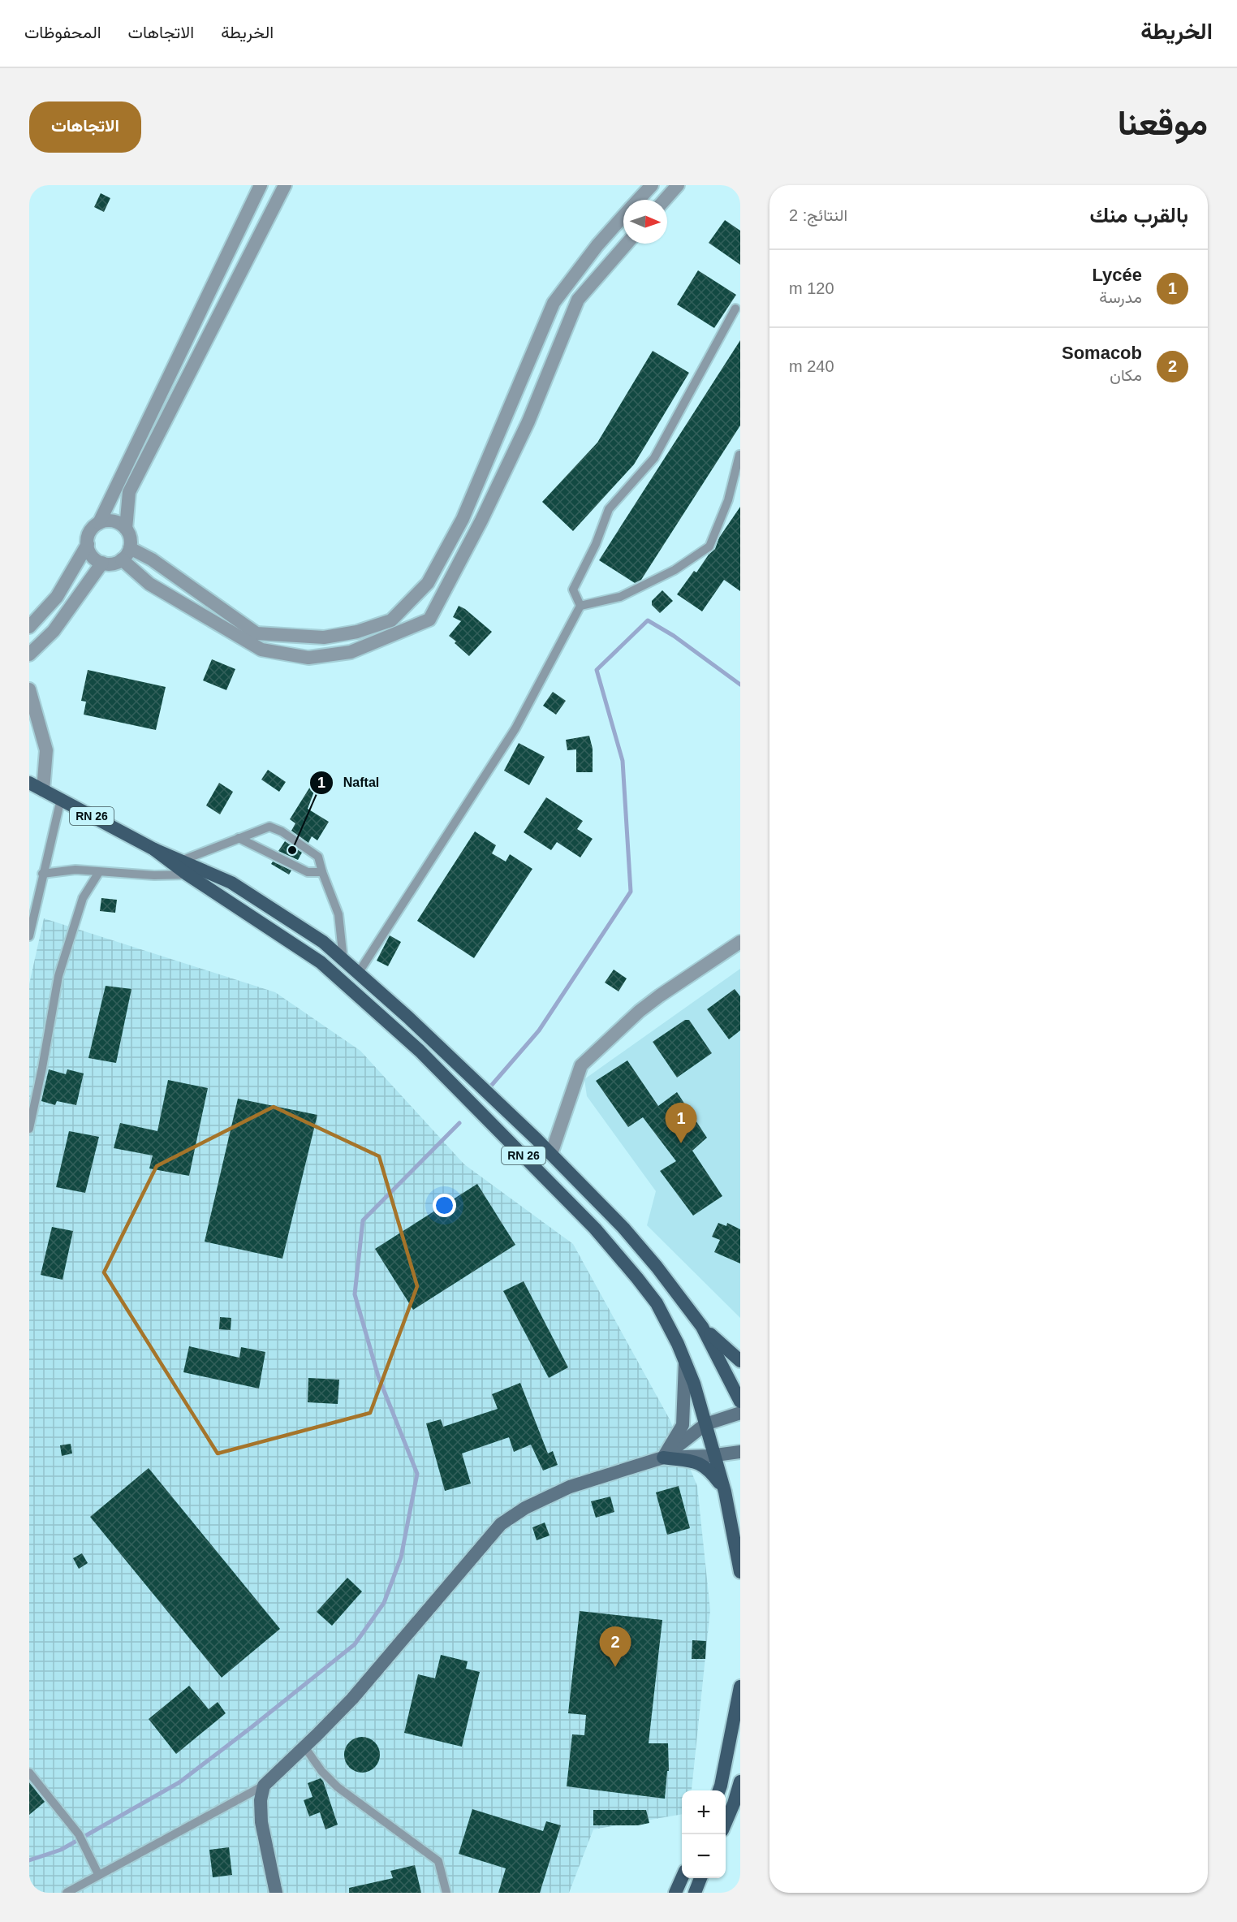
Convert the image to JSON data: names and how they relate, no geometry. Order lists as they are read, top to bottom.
{
  "streets": {
    "main road": ["RN 26"]
  },
  "places": ["Naftal"],
  "north": "right",
  "page": {
    "header": "الخريطة",
    "nav": ["الخريطة", "الاتجاهات", "المحفوظات"],
    "title": "موقعنا",
    "buttons": "الاتجاهات",
    "heading": ["بالقرب منك", "النتائج: 2"],
    "list": [
      {
        "mark": "1",
        "name": "Lycée",
        "note": "مدرسة",
        "value": "120 m"
      },
      {
        "mark": "2",
        "name": "Somacob",
        "note": "مكان",
        "value": "240 m"
      }
    ],
    "pins": ["1", "2"],
    "map_buttons": ["+", "−"]
  }
}
